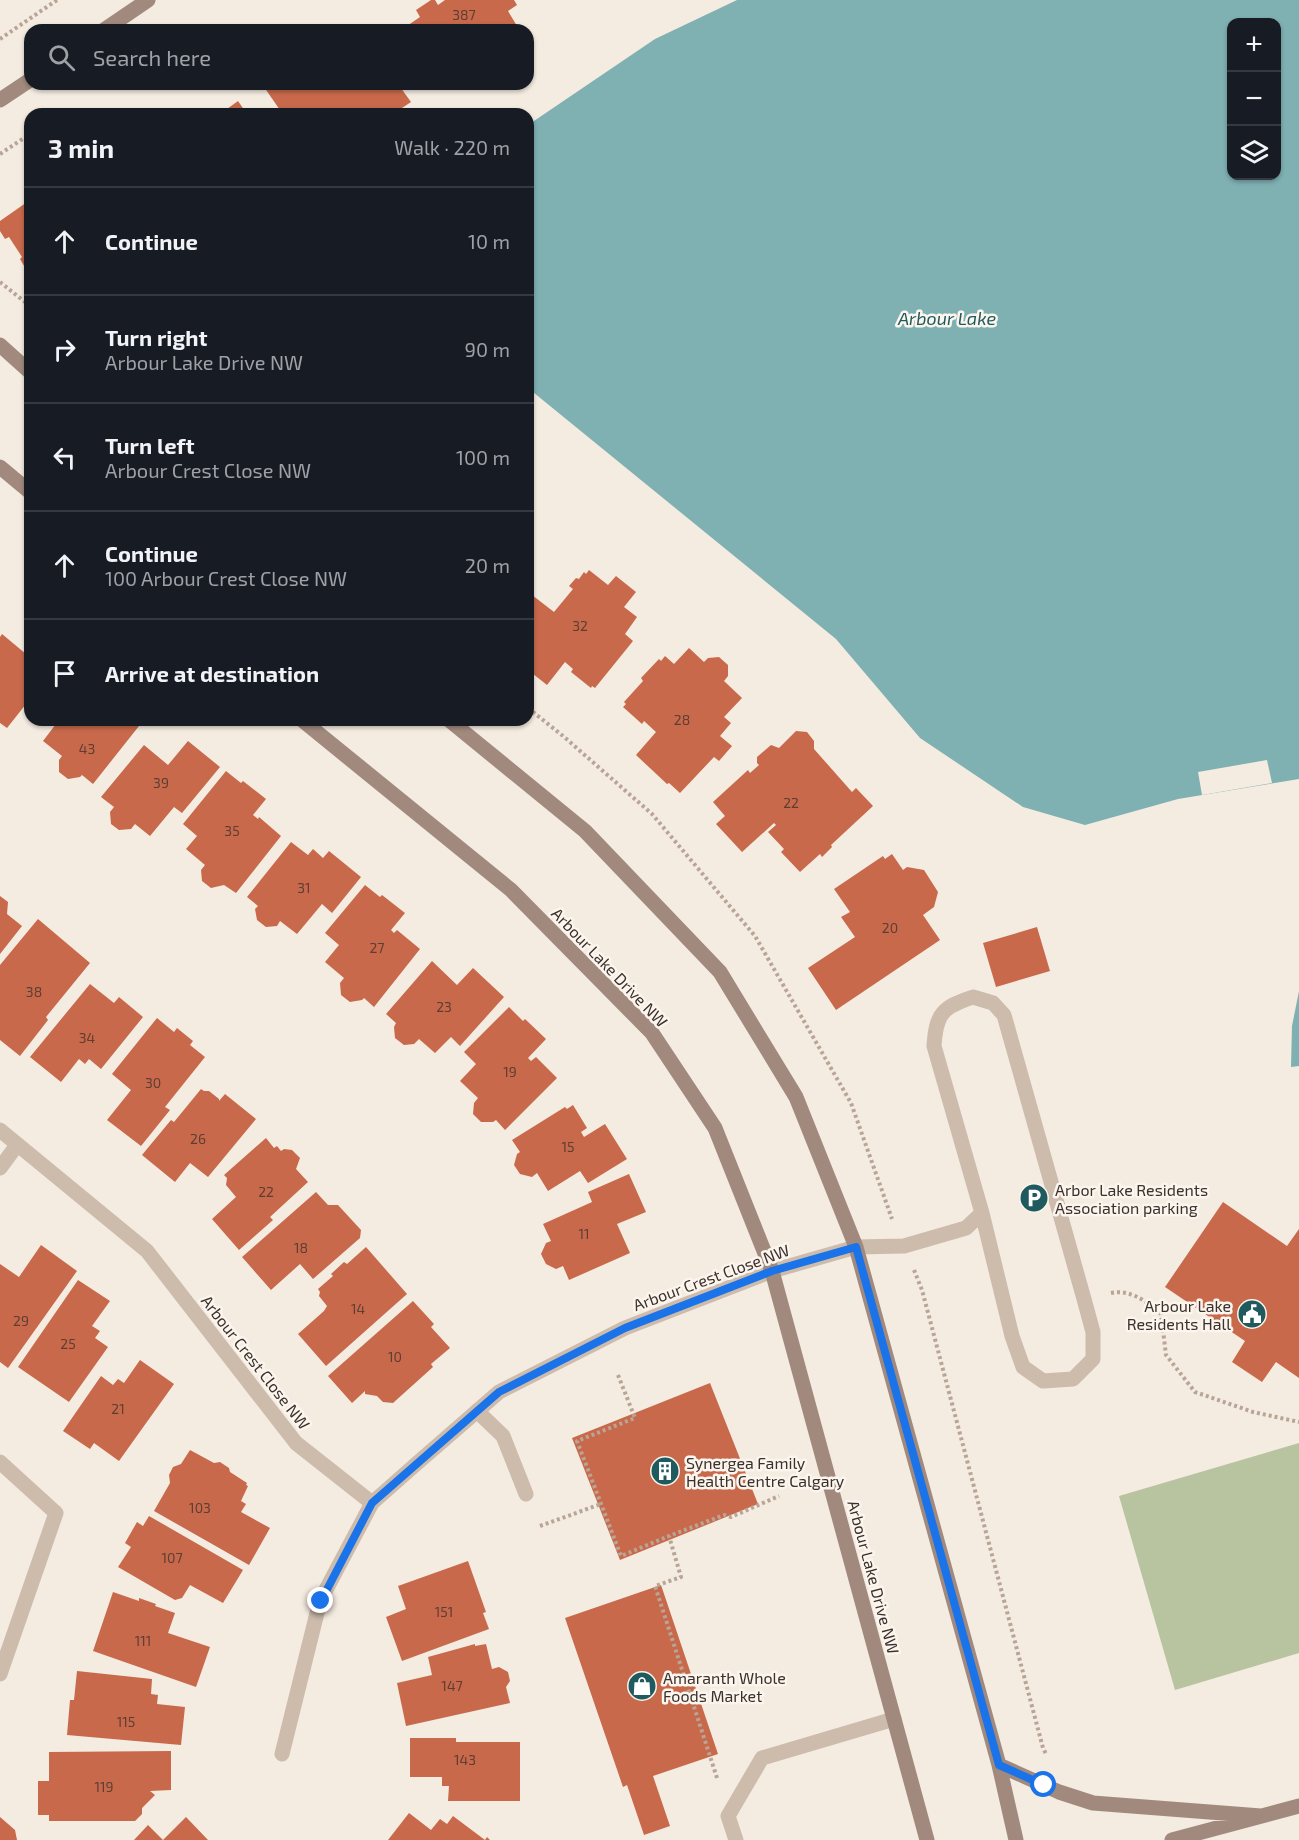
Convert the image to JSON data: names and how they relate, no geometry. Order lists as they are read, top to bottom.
{
  "streets": {
    "street": ["Arbour Lake Drive NW", "Arbour Crest Close NW"]
  },
  "crossings": [
    ["Arbour Lake Drive NW", "Arbour Crest Close NW"]
  ],
  "water": ["Arbour Lake"],
  "places": {
    "parking": ["Arbor Lake Residents Association parking"],
    "public building": ["Arbour Lake Residents Hall"],
    "building": ["Synergea Family Health Centre Calgary"],
    "shop": ["Amaranth Whole Foods Market"]
  },
  "house_numbers": [
    "387",
    "32",
    "28",
    "43",
    "39",
    "22",
    "35",
    "31",
    "20",
    "27",
    "38",
    "23",
    "34",
    "19",
    "30",
    "26",
    "15",
    "22",
    "11",
    "18",
    "14",
    "29",
    "25",
    "10",
    "21",
    "103",
    "107",
    "151",
    "111",
    "147",
    "115",
    "143",
    "119"
  ],
  "page": {
    "map_buttons": ["+", "−"],
    "search": "Search here",
    "heading": ["3 min", "Walk · 220 m"],
    "list": [
      ["Continue", "10 m"],
      ["Turn right", "Arbour Lake Drive NW", "90 m"],
      ["Turn left", "Arbour Crest Close NW", "100 m"],
      ["Continue", "100 Arbour Crest Close NW", "20 m"],
      "Arrive at destination"
    ]
  }
}
